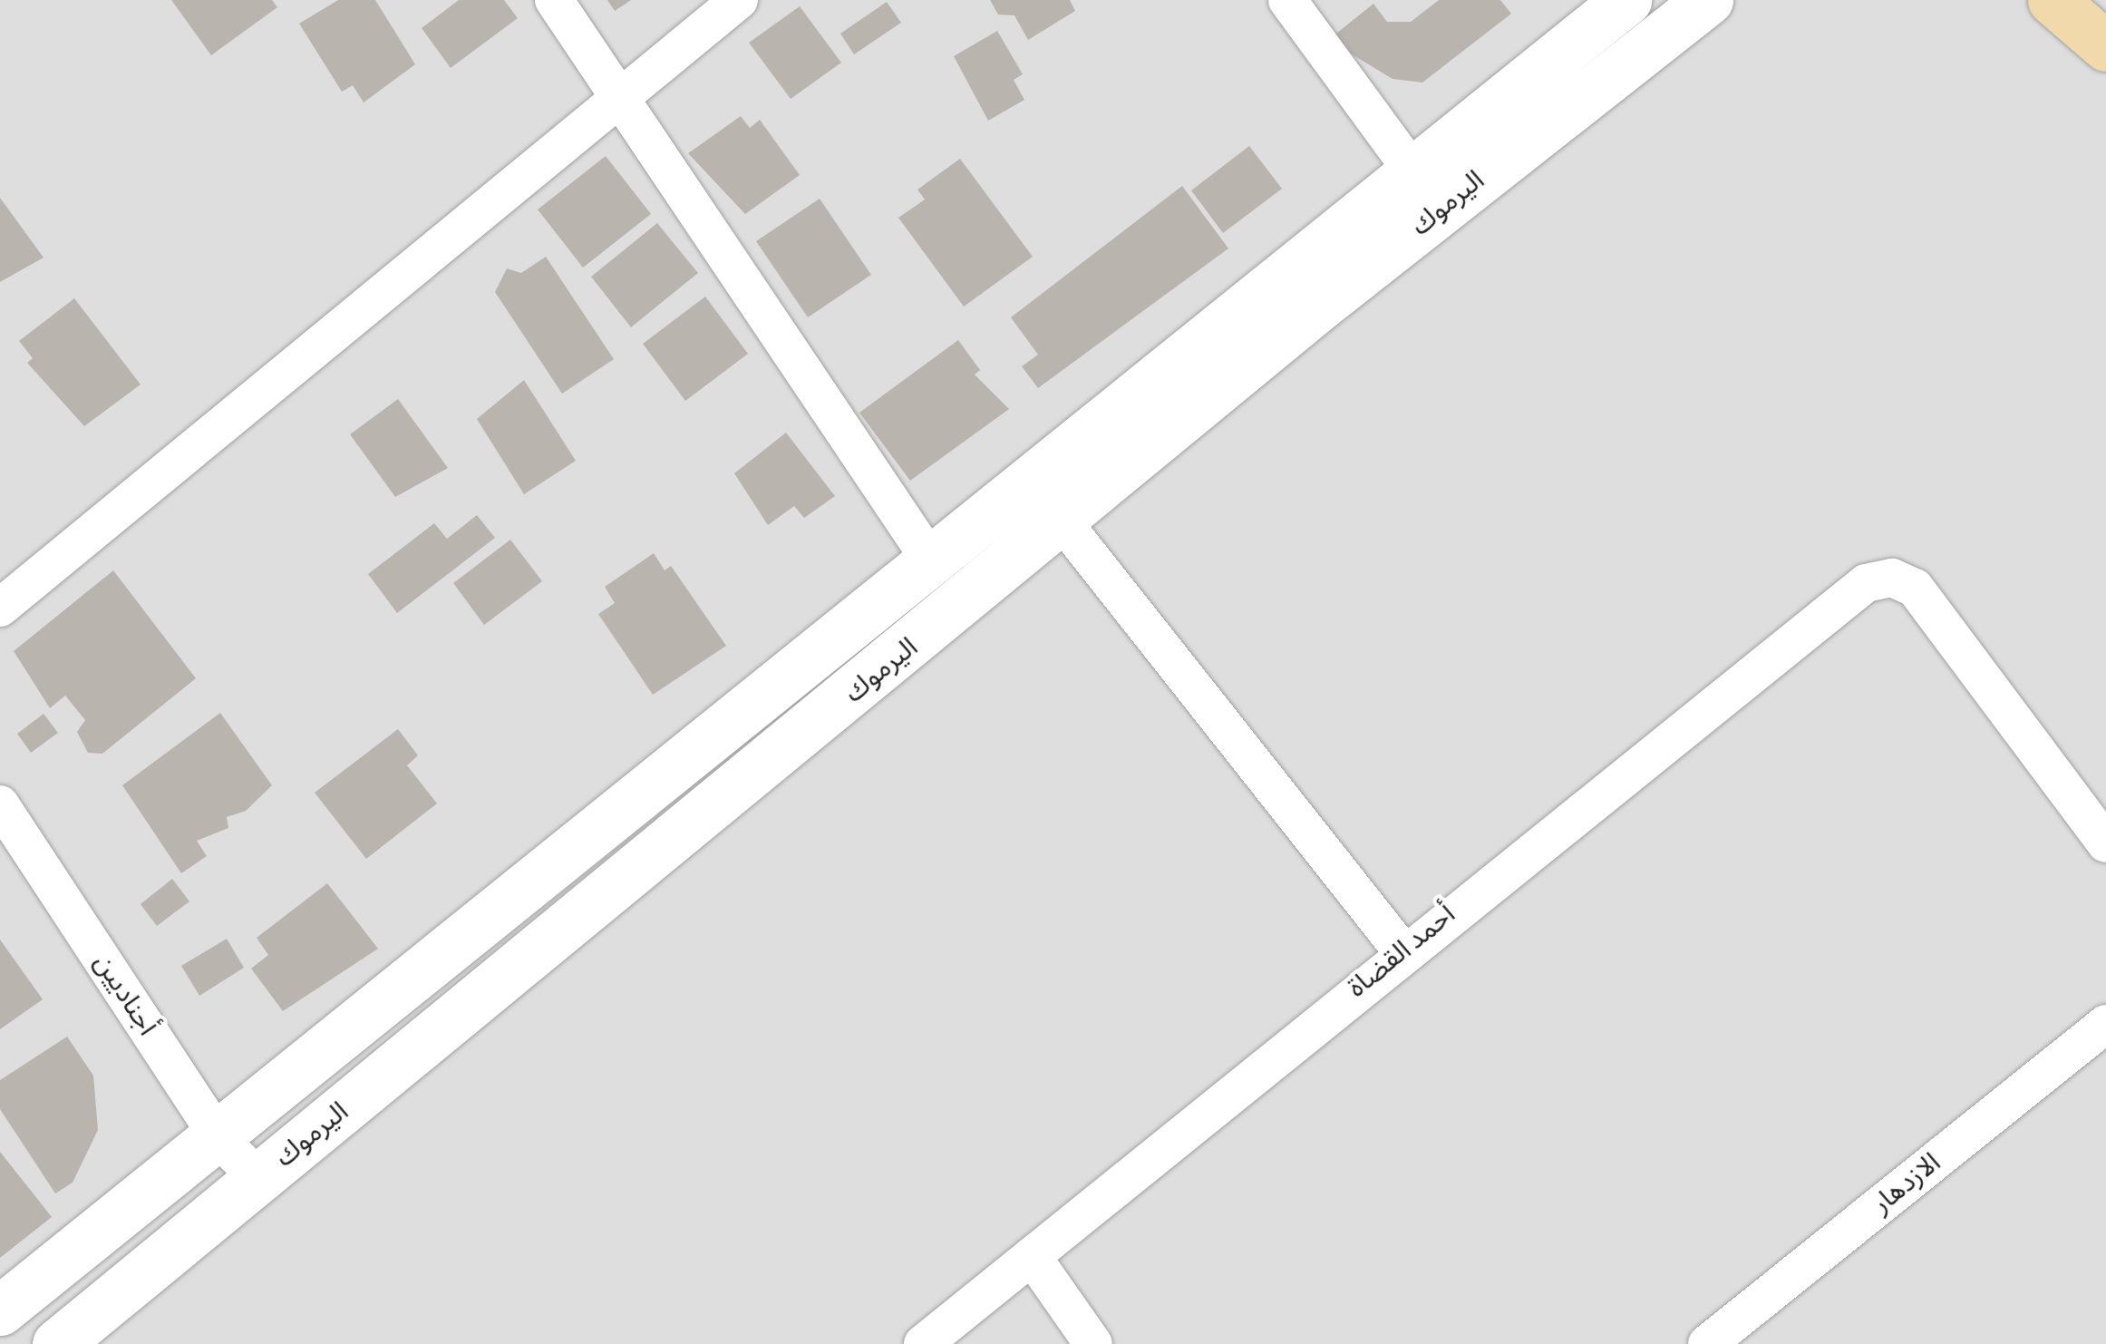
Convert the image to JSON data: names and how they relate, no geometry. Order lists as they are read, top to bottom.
{
  "streets": {
    "street": [
      "اليرموك",
      "أحمد القضاة",
      "أجناديين",
      "الازدهار"
    ]
  },
  "crossings": [
    ["اليرموك", "أجناديين"]
  ]
}
